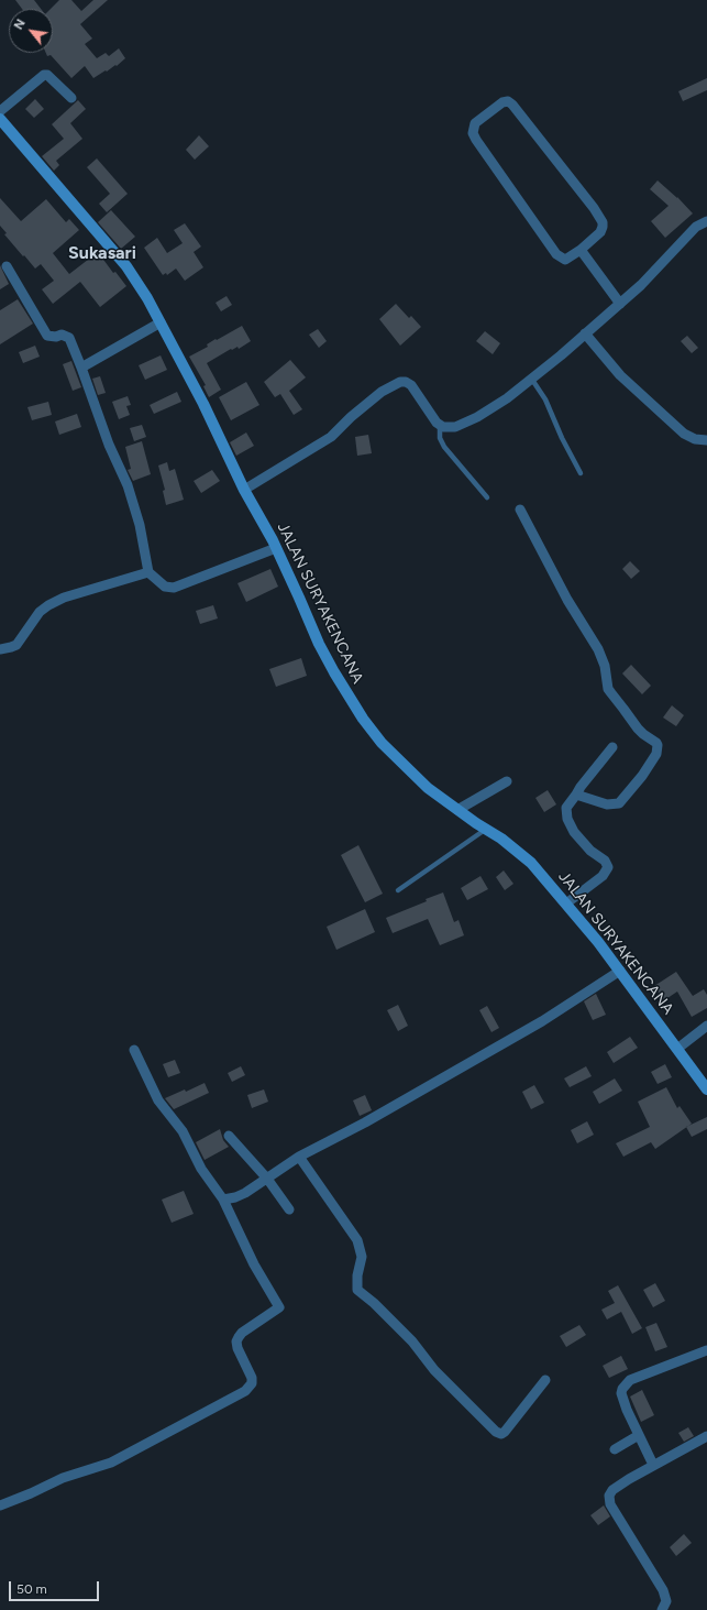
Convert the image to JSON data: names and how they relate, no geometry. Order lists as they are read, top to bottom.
{
  "streets": {
    "street": ["JALAN SURYAKENCANA"]
  },
  "districts": ["Sukasari"],
  "scale_bar": "50 m",
  "north": "top left"
}
